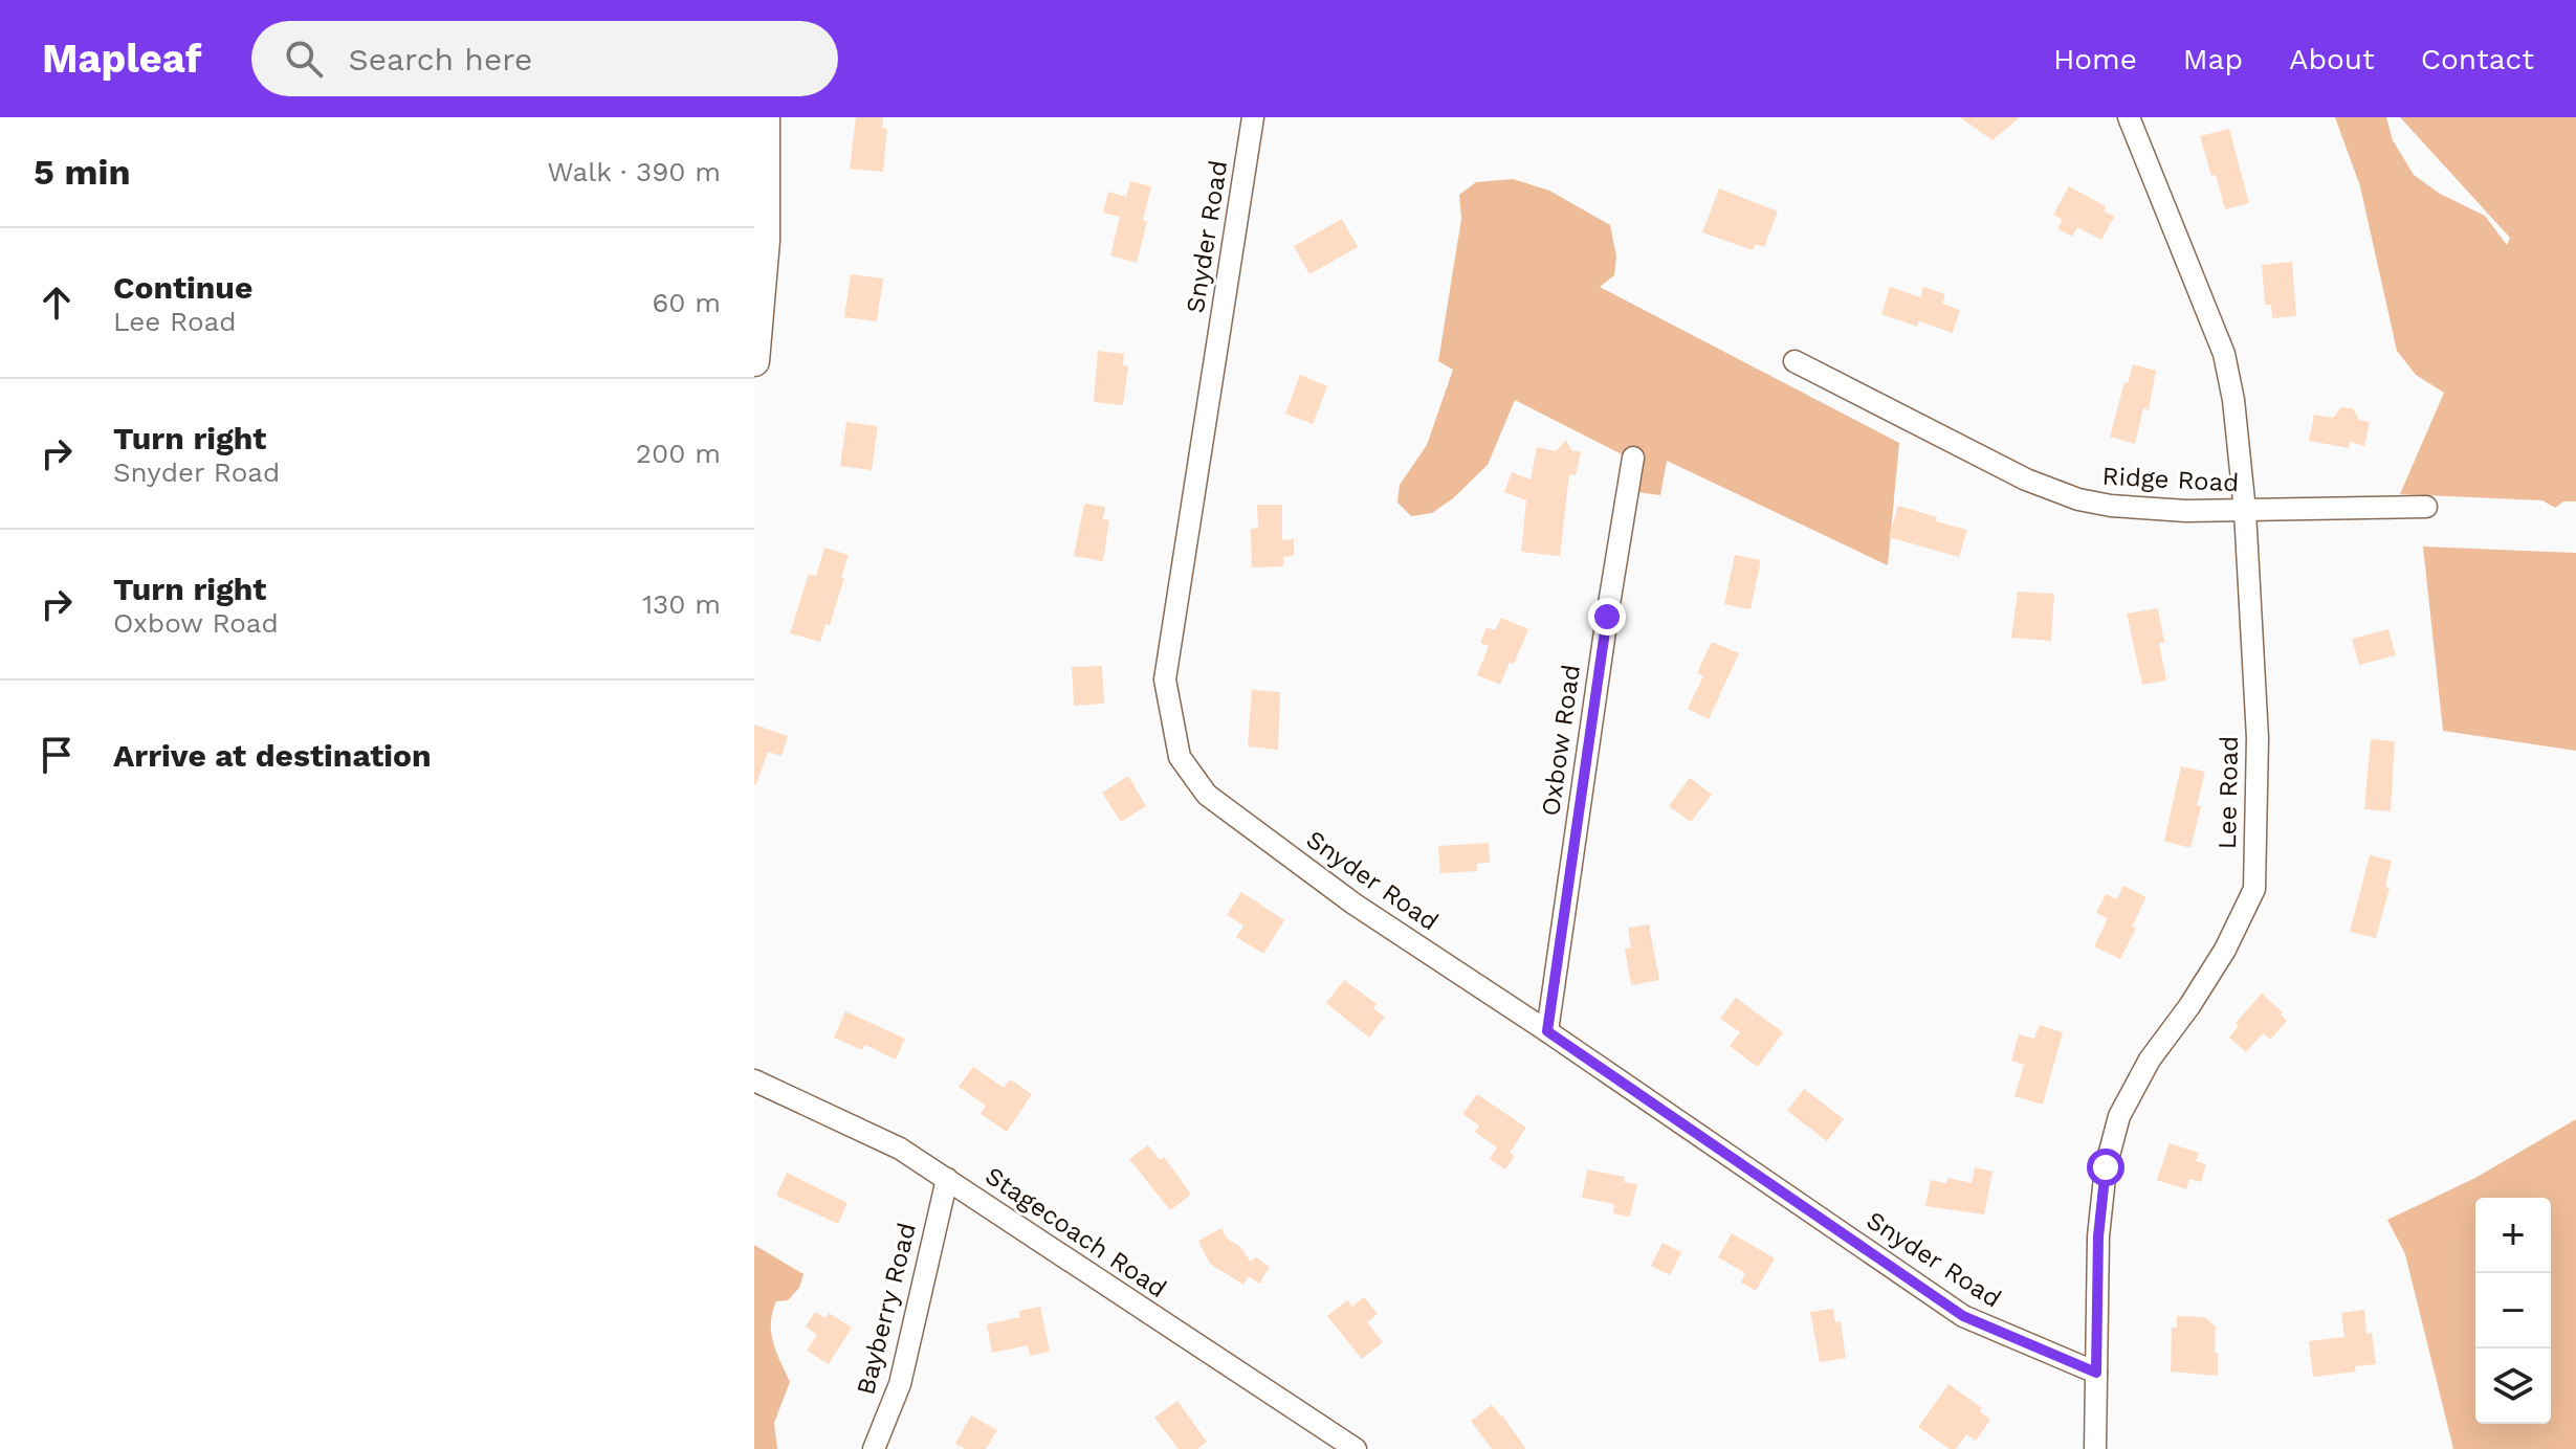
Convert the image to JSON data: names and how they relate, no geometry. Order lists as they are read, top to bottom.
{
  "streets": {
    "street": [
      "Snyder Road",
      "Ridge Road",
      "Oxbow Road",
      "Lee Road",
      "Stagecoach Road",
      "Bayberry Road"
    ]
  },
  "crossings": [
    ["Snyder Road", "Oxbow Road"],
    ["Snyder Road", "Lee Road"],
    ["Ridge Road", "Lee Road"],
    ["Stagecoach Road", "Bayberry Road"]
  ],
  "page": {
    "header": "Mapleaf",
    "search": "Search here",
    "nav": [
      "Home",
      "Map",
      "About",
      "Contact"
    ],
    "heading": ["5 min", "Walk · 390 m"],
    "list": [
      ["Continue", "Lee Road", "60 m"],
      ["Turn right", "Snyder Road", "200 m"],
      ["Turn right", "Oxbow Road", "130 m"],
      "Arrive at destination"
    ],
    "map_buttons": ["+", "−"]
  }
}
